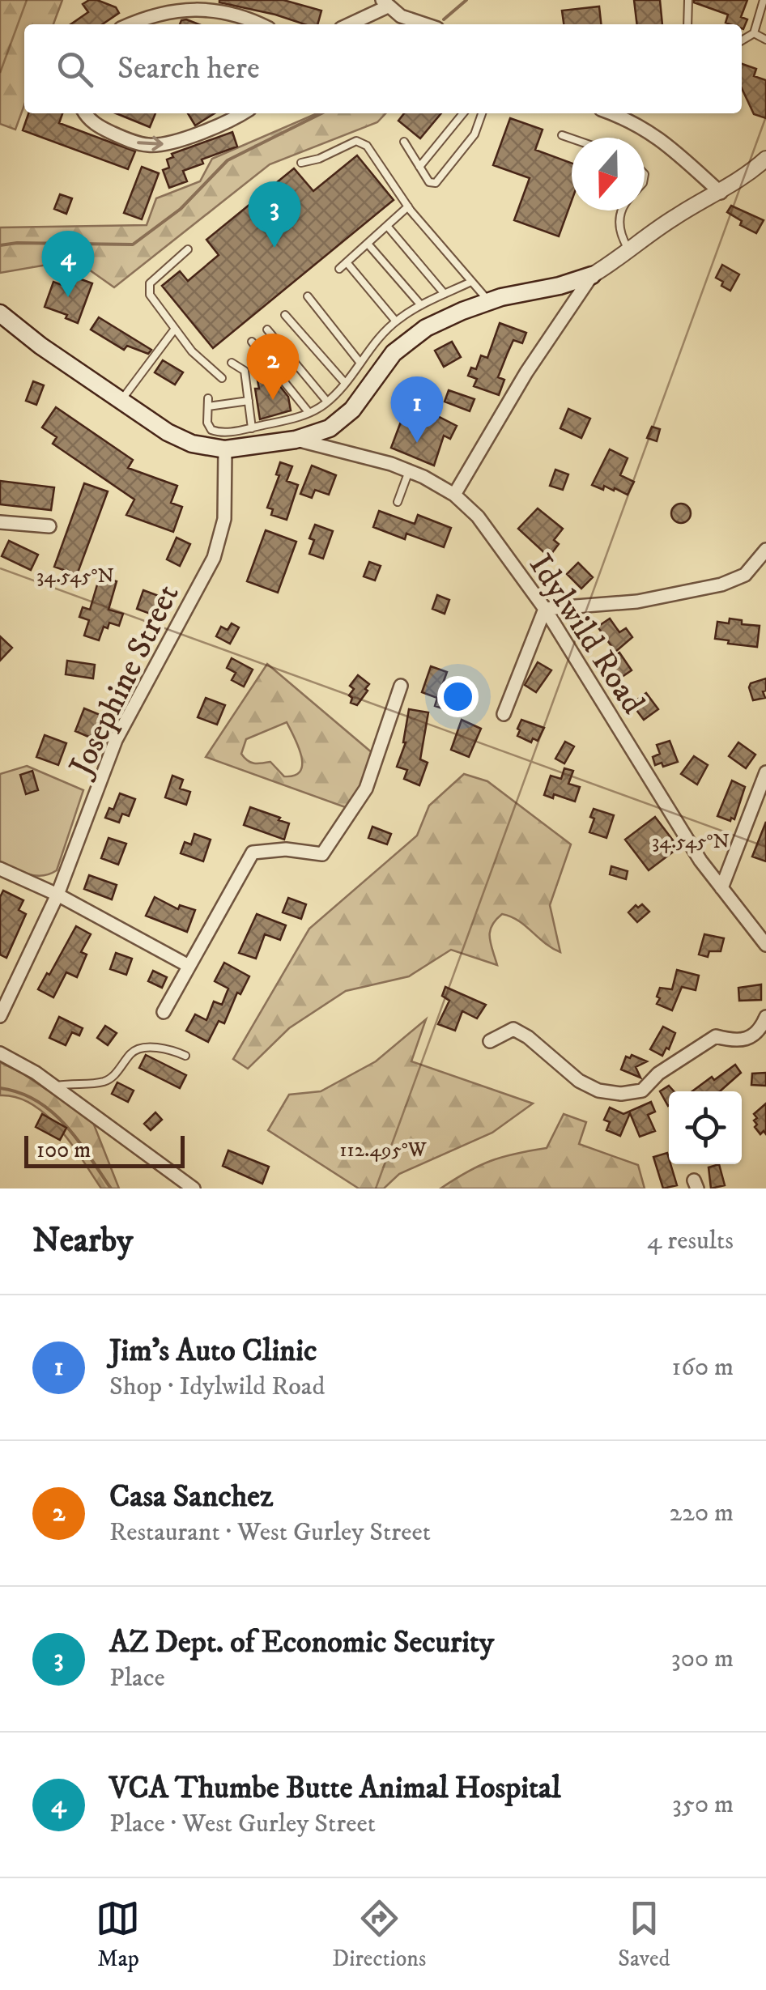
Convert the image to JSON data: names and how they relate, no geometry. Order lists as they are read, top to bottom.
{
  "streets": {
    "street": ["Idylwild Road", "Josephine Street"]
  },
  "scale_bar": "100 m",
  "north": "bottom",
  "page": {
    "search": "Search here",
    "pins": [
      "3",
      "4",
      "2",
      "1"
    ],
    "scale": "100 m",
    "heading": ["Nearby", "4 results"],
    "list": [
      {
        "mark": "1",
        "name": "Jim's Auto Clinic",
        "note": "Shop · Idylwild Road",
        "value": "160 m"
      },
      {
        "mark": "2",
        "name": "Casa Sanchez",
        "note": "Restaurant · West Gurley Street",
        "value": "220 m"
      },
      {
        "mark": "3",
        "name": "AZ Dept. of Economic Security",
        "note": "Place",
        "value": "300 m"
      },
      {
        "mark": "4",
        "name": "VCA Thumbe Butte Animal Hospital",
        "note": "Place · West Gurley Street",
        "value": "350 m"
      }
    ],
    "nav": ["Map", "Directions", "Saved"]
  },
  "coordinates": ["34.545°N", "112.495°W"]
}
